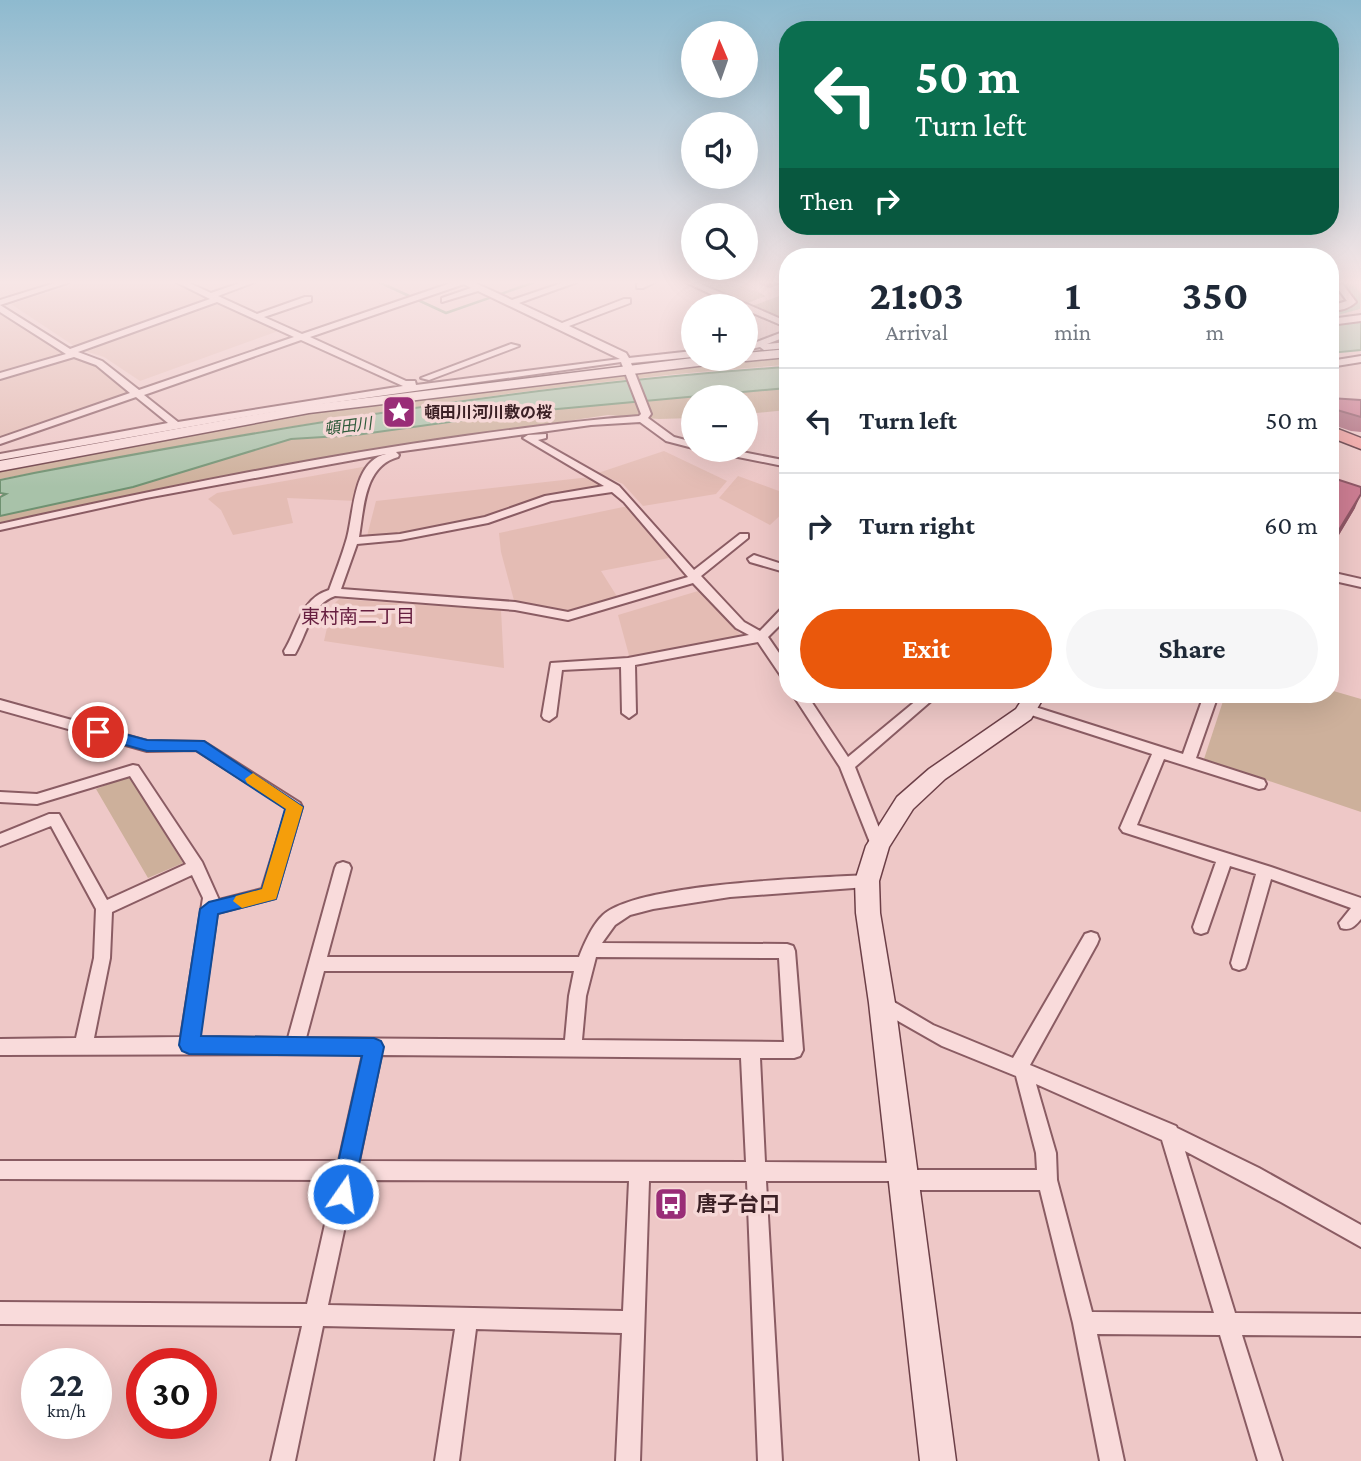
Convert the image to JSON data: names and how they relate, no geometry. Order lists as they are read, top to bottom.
{
  "districts": ["東村南二丁目"],
  "water": ["頓田川"],
  "places": {
    "place": ["頓田川河川敷の桜"],
    "bus stop": ["唐子台口"]
  },
  "north": "top",
  "page": {
    "map_buttons": ["+", "−"],
    "turn": ["50 m", "Turn left"],
    "then": "Then",
    "eta": [
      "21:03",
      "Arrival",
      "1",
      "min",
      "350",
      "m"
    ],
    "list": [
      {
        "name": "Turn left",
        "value": "50 m"
      },
      {
        "name": "Turn right",
        "value": "60 m"
      }
    ],
    "buttons": ["Exit", "Share"],
    "speed": "22 km/h",
    "limit": "30"
  }
}
